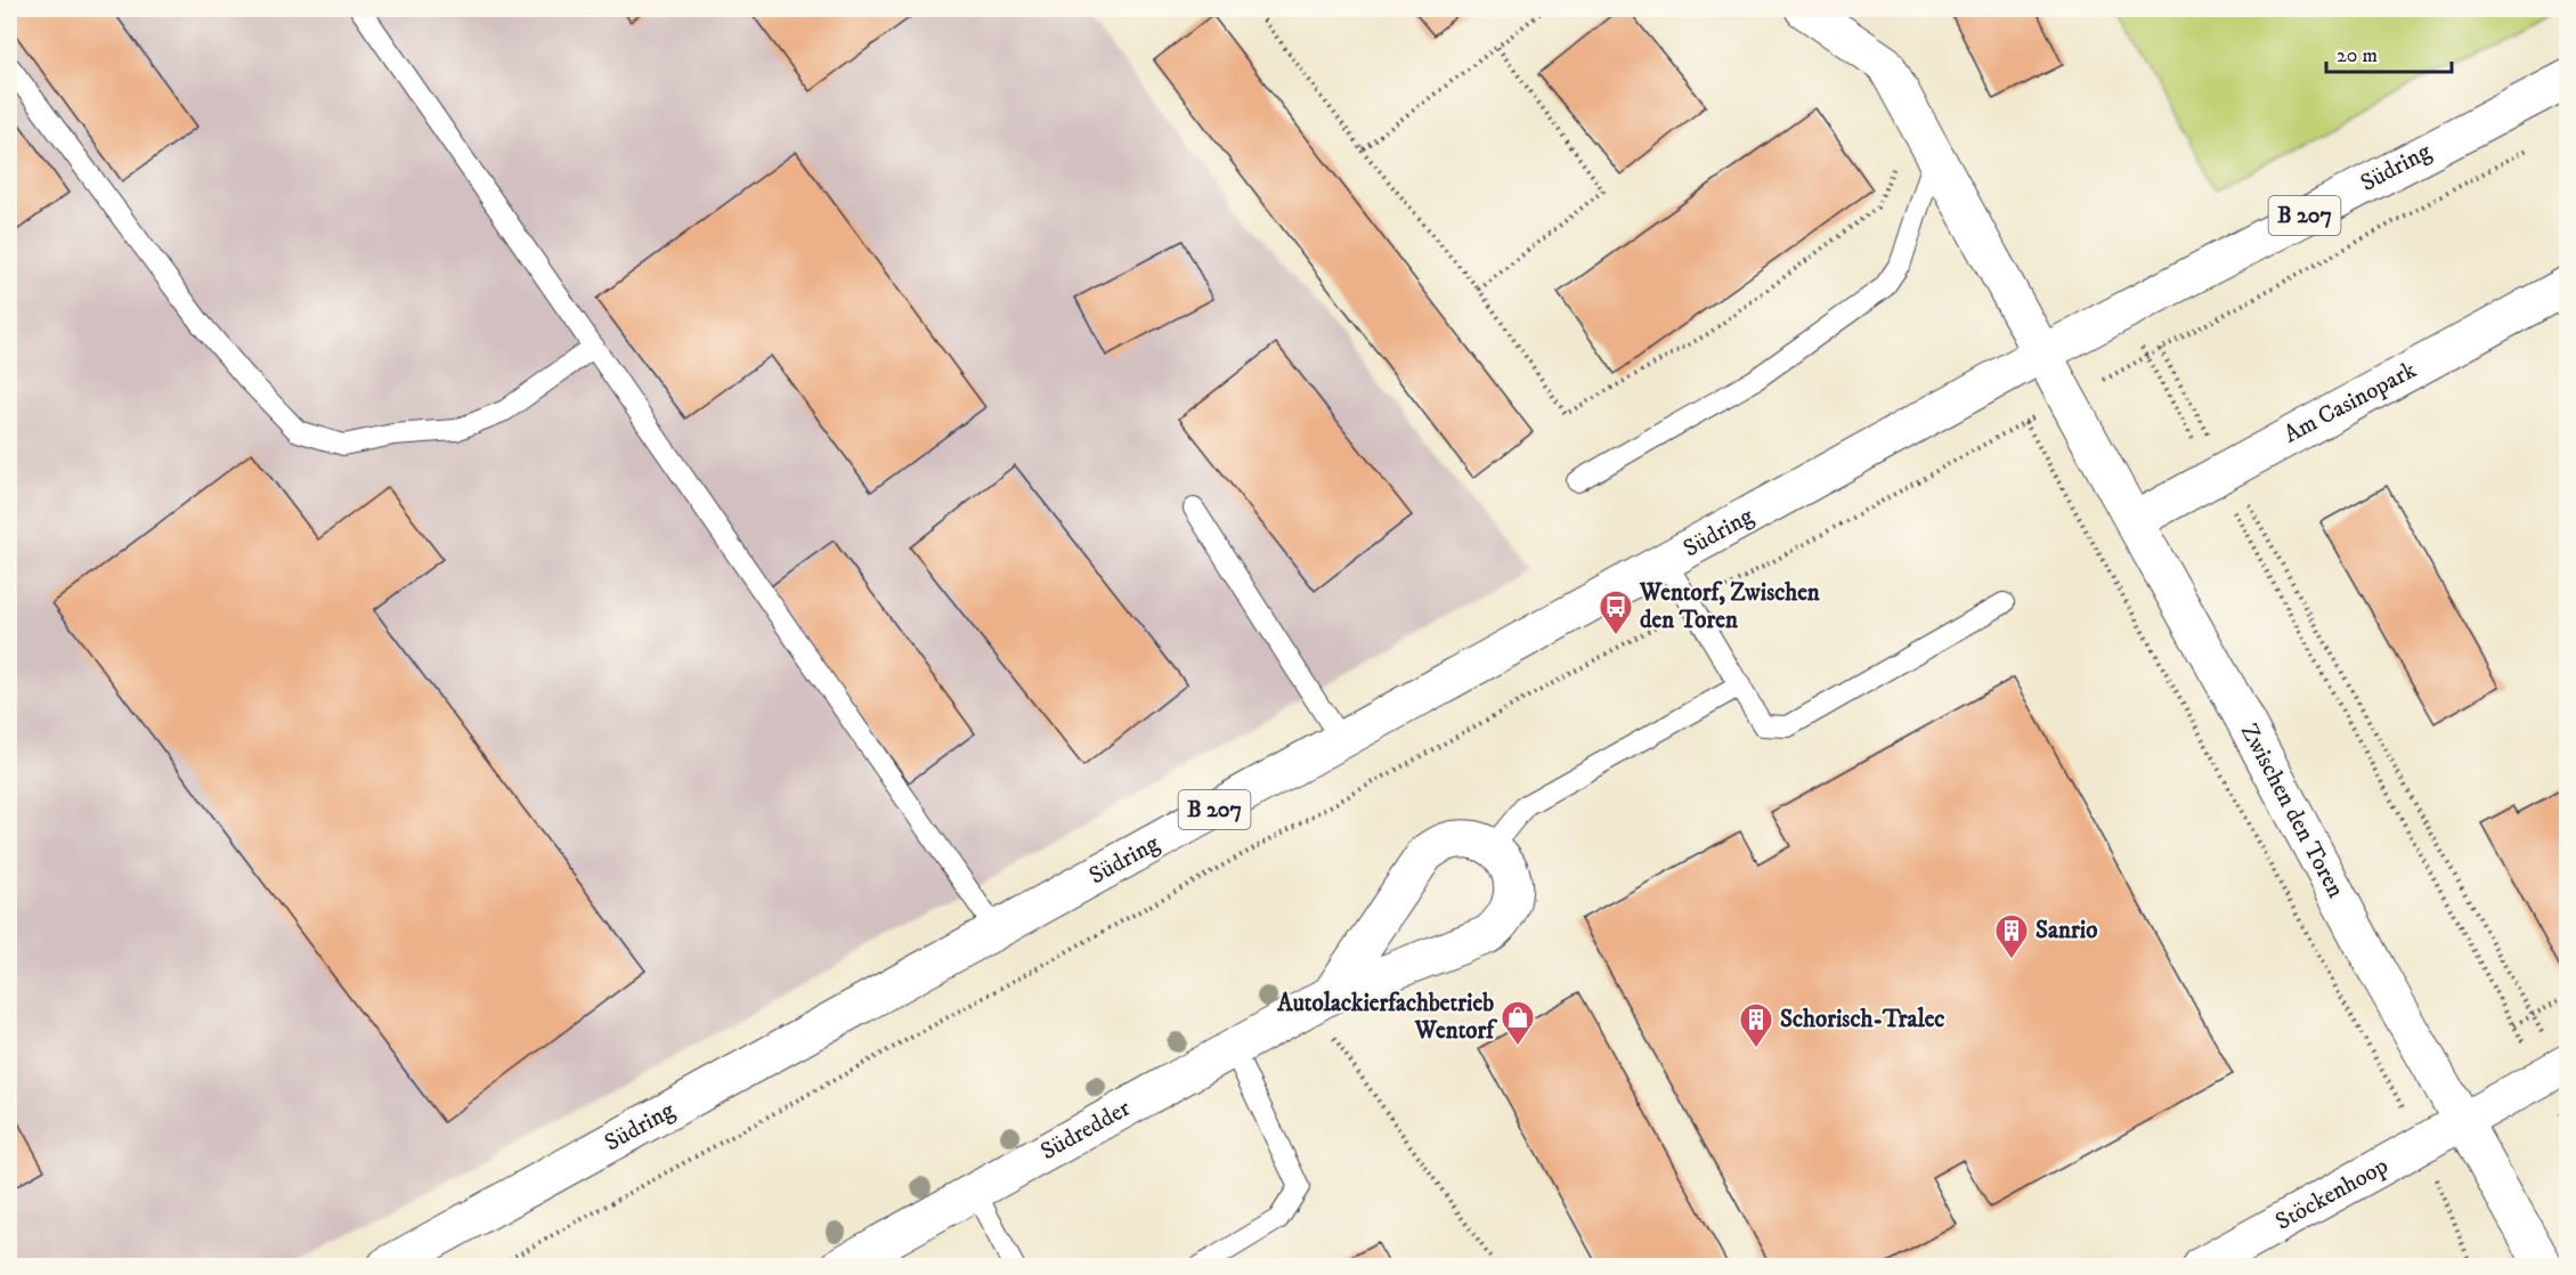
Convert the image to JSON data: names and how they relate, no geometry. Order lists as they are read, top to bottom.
{
  "streets": {
    "street": [
      "Südring",
      "B 207",
      "Am Casinopark",
      "Zwischen den Toren",
      "Südredder",
      "Stöckenhoop"
    ]
  },
  "crossings": [
    ["Südring", "Zwischen den Toren"],
    ["Am Casinopark", "Zwischen den Toren"],
    ["Zwischen den Toren", "Stöckenhoop"]
  ],
  "places": {
    "bus stop": ["Wentorf, Zwischen den Toren"],
    "building": ["Sanrio", "Schorisch-Tralec"],
    "shop": ["Autolackierfachbetrieb Wentorf"]
  },
  "scale_bar": "20 m"
}
